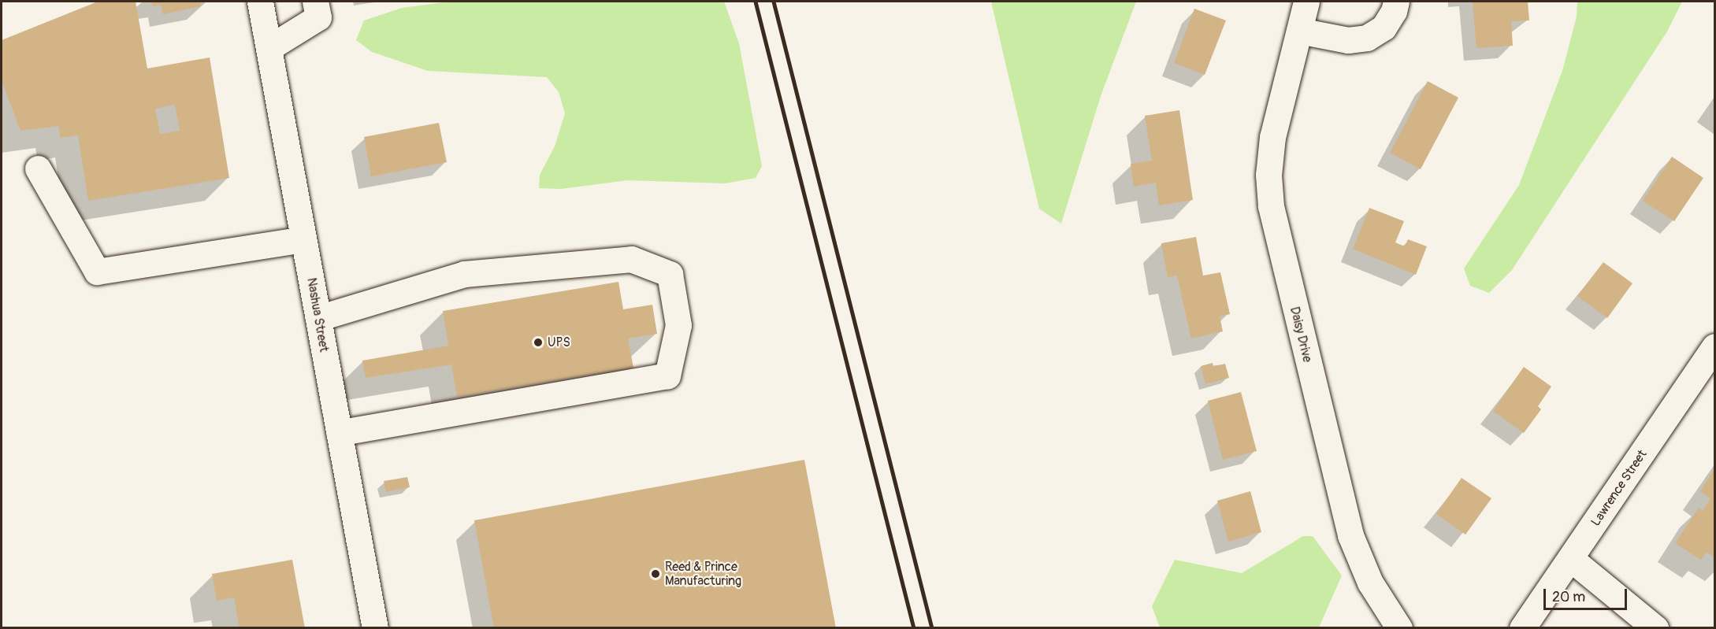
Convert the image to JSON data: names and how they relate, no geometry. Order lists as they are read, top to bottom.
{
  "streets": {
    "street": ["Nashua Street", "Daisy Drive", "Lawrence Street"]
  },
  "places": ["UPS", "Reed & Prince Manufacturing"],
  "scale_bar": "20 m"
}
